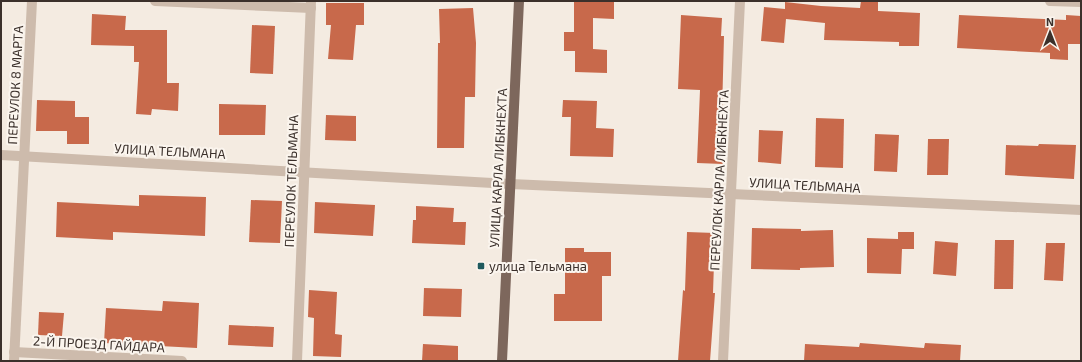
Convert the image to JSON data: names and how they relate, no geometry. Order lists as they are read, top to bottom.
{
  "streets": {
    "main road": ["УЛИЦА КАРЛА ЛИБКНЕХТА"],
    "street": [
      "ПЕРЕУЛОК 8 МАРТА",
      "УЛИЦА ТЕЛЬМАНА",
      "ПЕРЕУЛОК КАРЛА ЛИБКНЕХТА",
      "ПЕРЕУЛОК ТЕЛЬМАНА",
      "2-Й ПРОЕЗД ГАЙДАРА"
    ]
  },
  "crossings": [
    ["ПЕРЕУЛОК 8 МАРТА", "УЛИЦА ТЕЛЬМАНА"],
    ["ПЕРЕУЛОК 8 МАРТА", "2-Й ПРОЕЗД ГАЙДАРА"],
    ["УЛИЦА ТЕЛЬМАНА", "УЛИЦА КАРЛА ЛИБКНЕХТА"],
    ["УЛИЦА ТЕЛЬМАНА", "ПЕРЕУЛОК КАРЛА ЛИБКНЕХТА"],
    ["УЛИЦА ТЕЛЬМАНА", "ПЕРЕУЛОК ТЕЛЬМАНА"]
  ],
  "places": {
    "transit": ["улица Тельмана"]
  },
  "north": "top"
}
